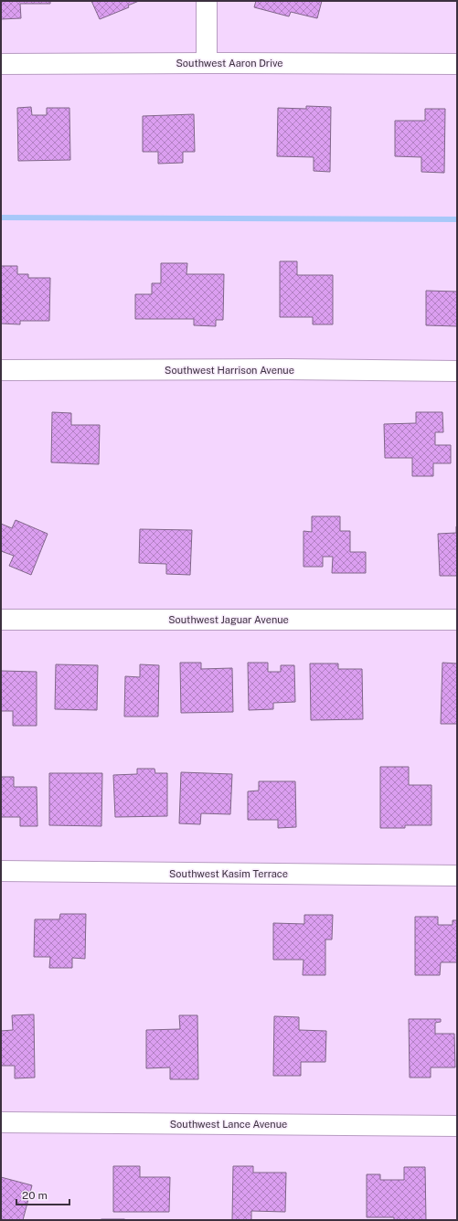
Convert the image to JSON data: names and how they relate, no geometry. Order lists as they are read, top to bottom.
{
  "streets": {
    "street": [
      "Southwest Aaron Drive",
      "Southwest Harrison Avenue",
      "Southwest Jaguar Avenue",
      "Southwest Kasim Terrace",
      "Southwest Lance Avenue"
    ]
  },
  "scale_bar": "20 m"
}
